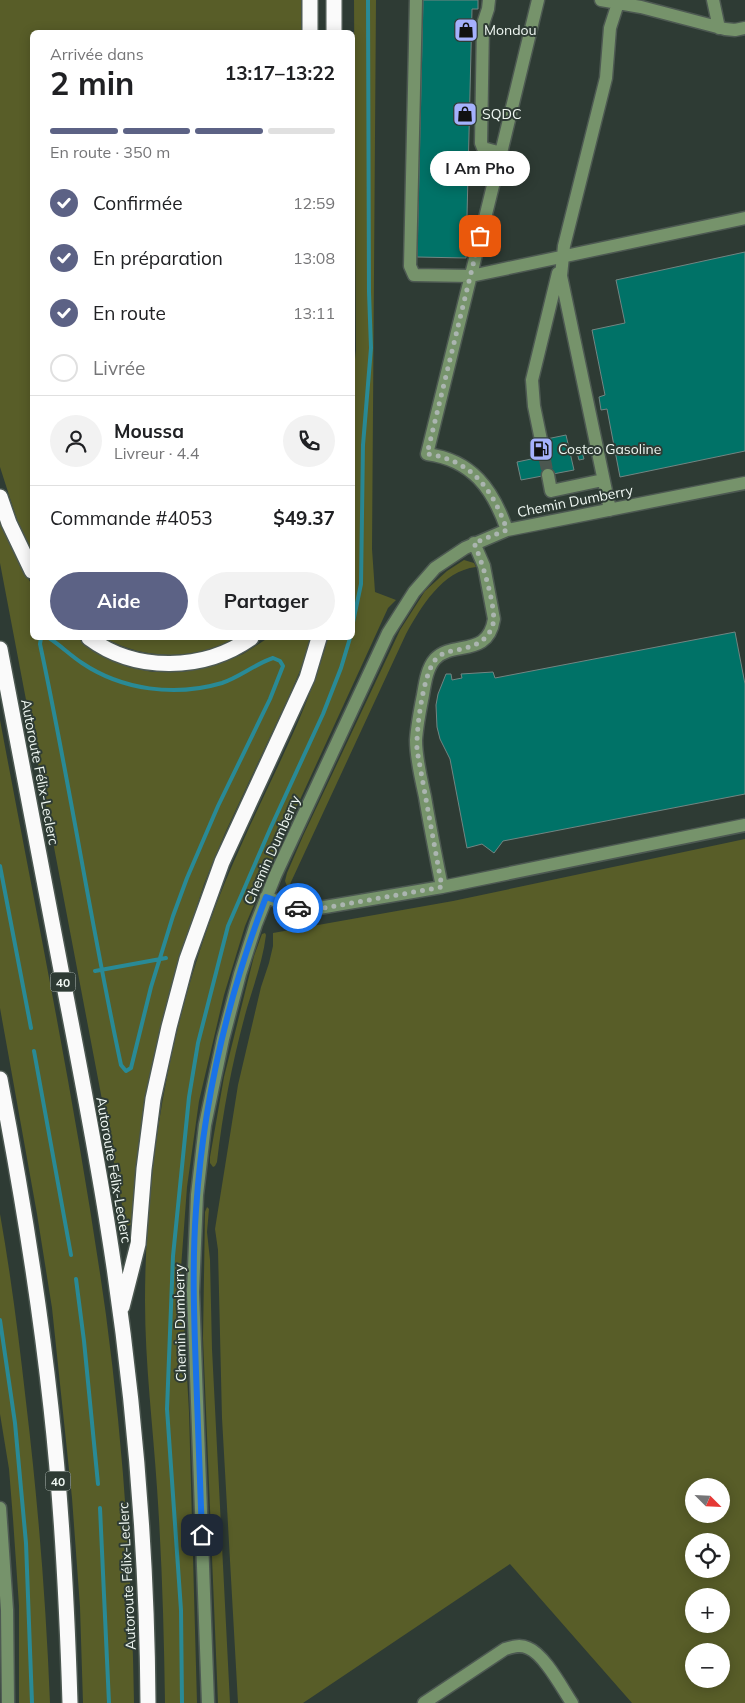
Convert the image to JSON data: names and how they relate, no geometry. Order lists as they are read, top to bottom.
{
  "streets": {
    "highway": ["Autoroute Félix-Leclerc", "40"],
    "street": ["Chemin Dumberry"]
  },
  "places": {
    "shop": ["Mondou", "SQDC"],
    "other": ["I Am Pho"],
    "fuel station": ["Costco Gasoline"]
  },
  "north": "bottom right",
  "page": {
    "heading": ["2 min", "Arrivée dans", "13:17–13:22"],
    "panel": [
      "Moussa",
      "Livreur · 4.4",
      "Commande #4053",
      "$49.37"
    ],
    "bar": "En route · 350 m",
    "bubble": "I Am Pho",
    "list": [
      ["Confirmée", "12:59"],
      ["En préparation", "13:08"],
      ["En route", "13:11"],
      "Livrée"
    ],
    "buttons": ["Aide", "Partager"],
    "map_buttons": ["+", "−"]
  }
}
